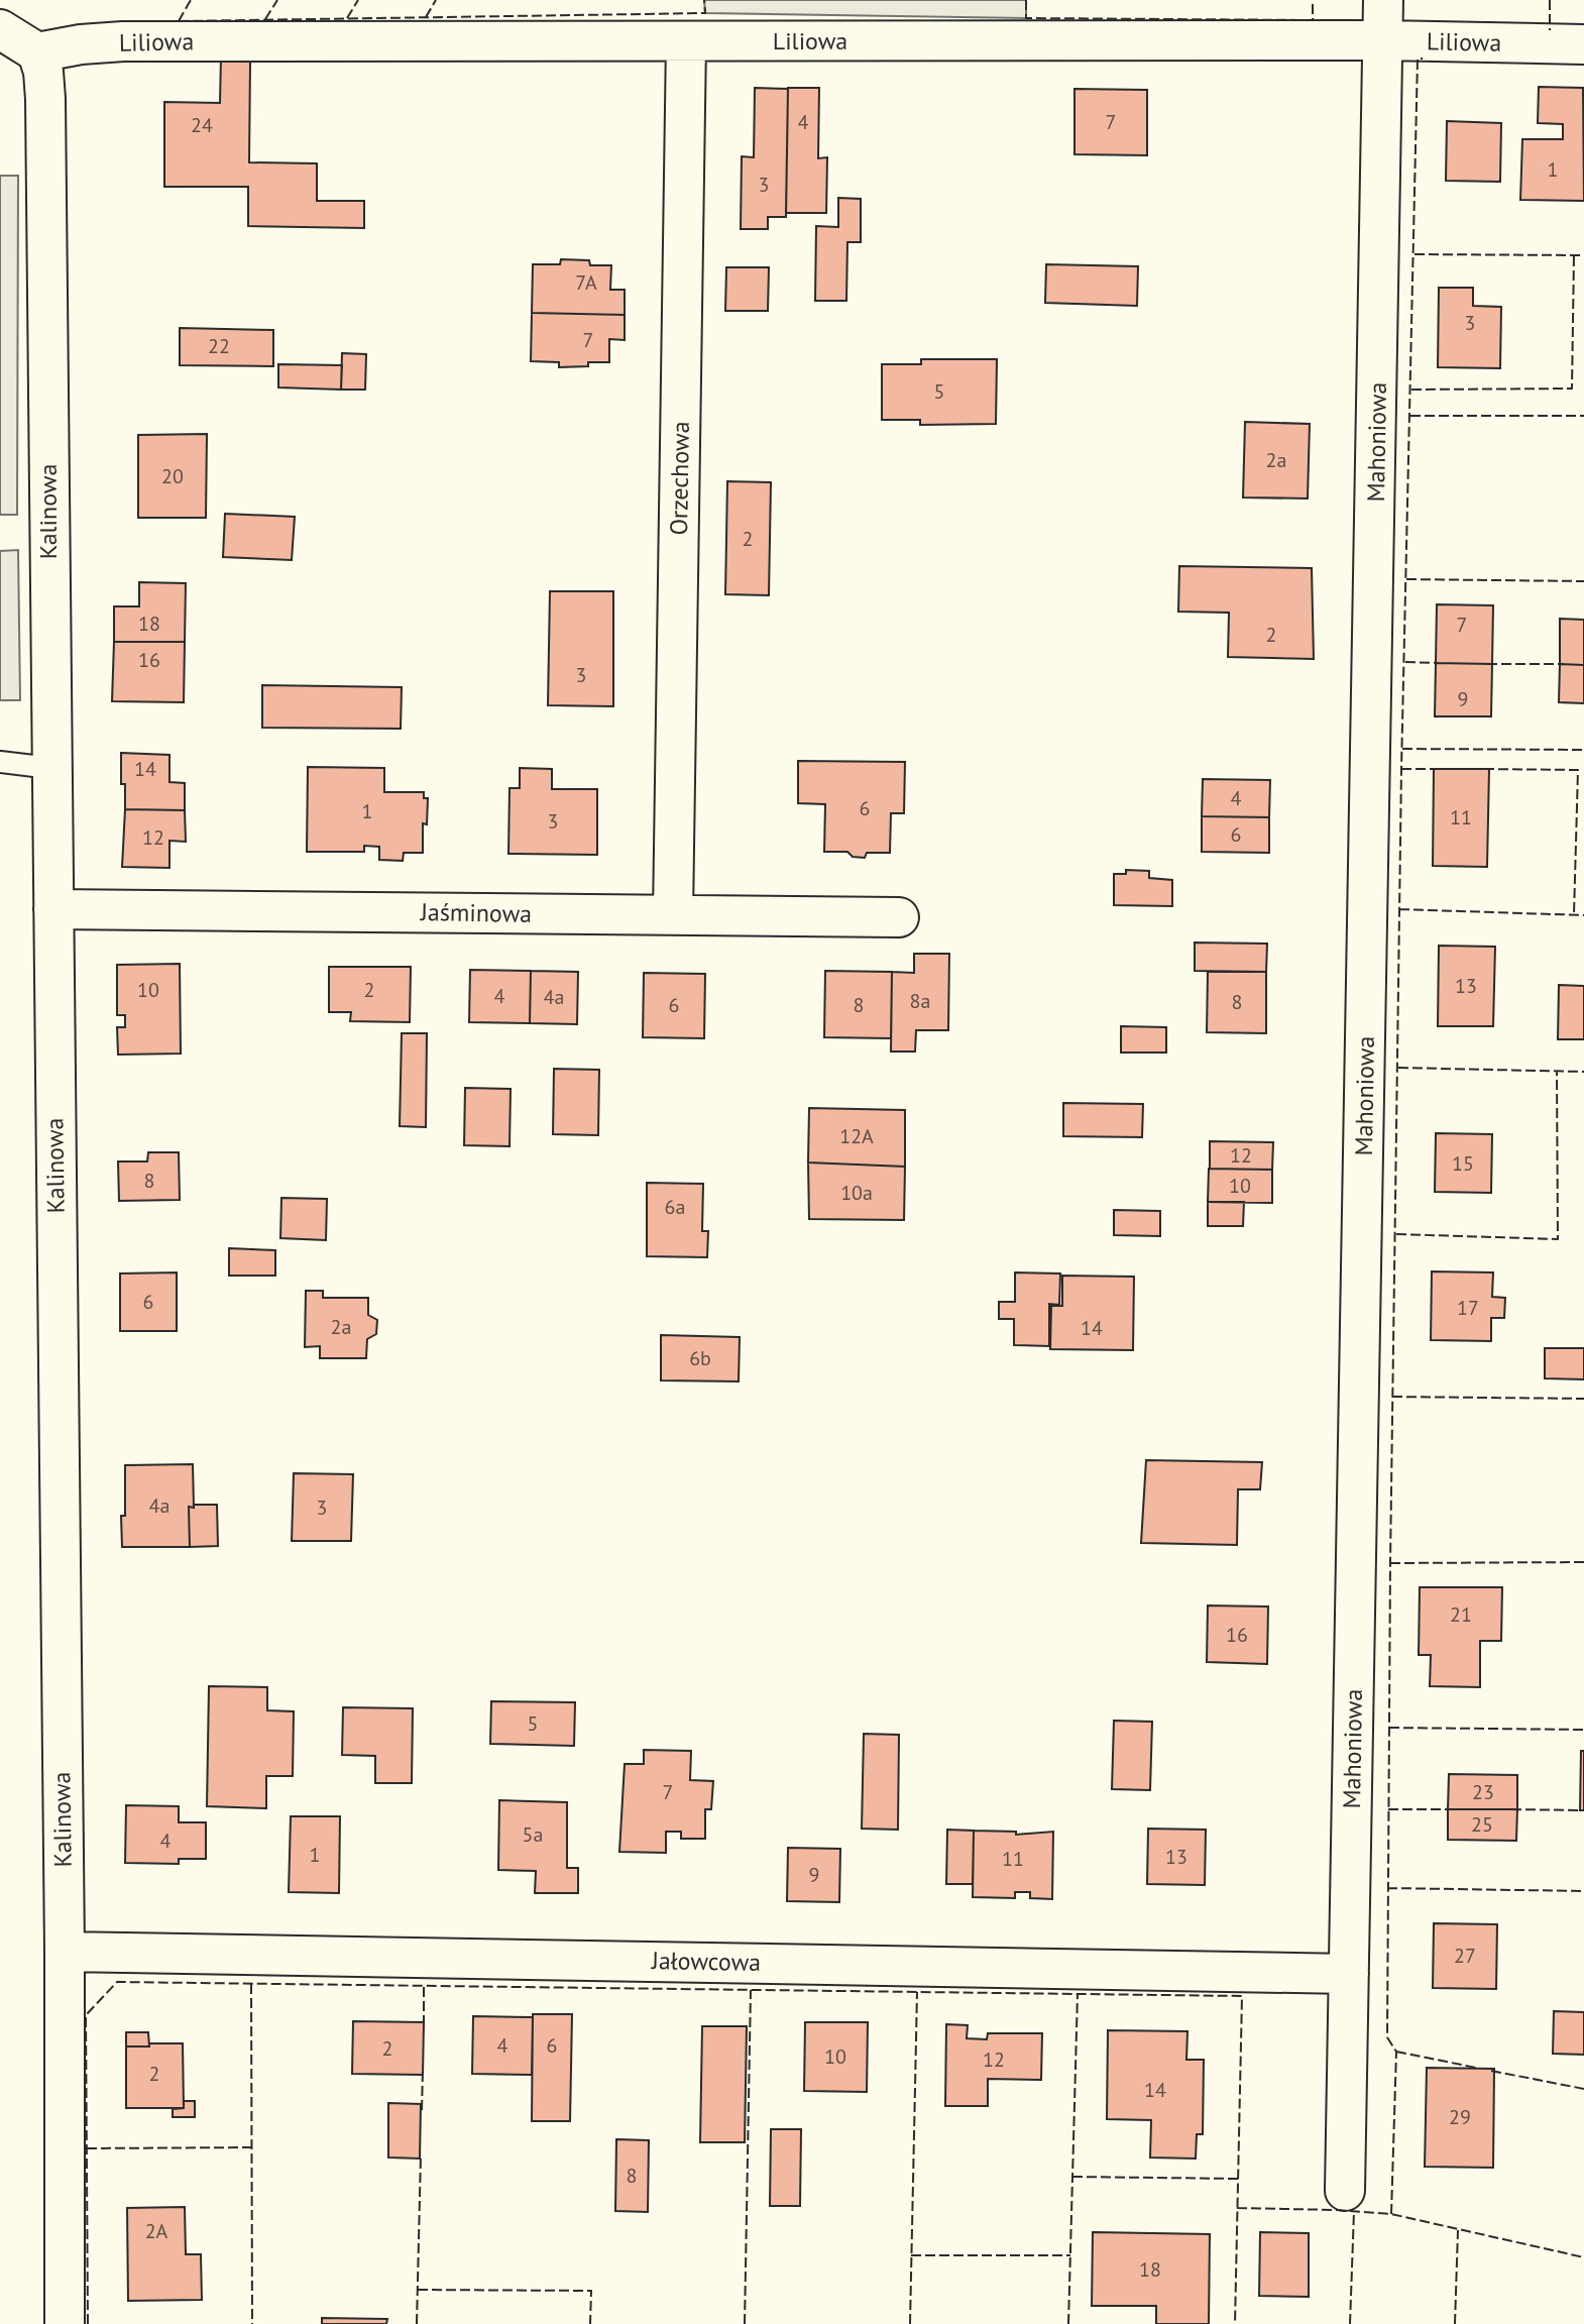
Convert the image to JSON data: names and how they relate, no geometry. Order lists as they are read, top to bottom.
{
  "streets": {
    "street": [
      "Liliowa",
      "Mahoniowa",
      "Orzechowa",
      "Kalinowa",
      "Jaśminowa",
      "Jałowcowa"
    ]
  },
  "crossings": [
    ["Liliowa", "Mahoniowa"],
    ["Liliowa", "Orzechowa"],
    ["Liliowa", "Kalinowa"],
    ["Mahoniowa", "Jałowcowa"],
    ["Orzechowa", "Jaśminowa"],
    ["Kalinowa", "Jaśminowa"],
    ["Kalinowa", "Jałowcowa"]
  ],
  "house_numbers": [
    "4",
    "7",
    "24",
    "1",
    "3",
    "7A",
    "3",
    "7",
    "22",
    "5",
    "2a",
    "20",
    "2",
    "18",
    "7",
    "2",
    "16",
    "3",
    "9",
    "14",
    "4",
    "6",
    "1",
    "11",
    "3",
    "6",
    "12",
    "13",
    "10",
    "2",
    "4",
    "4a",
    "8a",
    "8",
    "6",
    "8",
    "12A",
    "12",
    "15",
    "8",
    "10",
    "10a",
    "6a",
    "6",
    "17",
    "2a",
    "14",
    "6b",
    "4a",
    "3",
    "21",
    "16",
    "5",
    "7",
    "23",
    "25",
    "5a",
    "4",
    "1",
    "13",
    "11",
    "9",
    "27",
    "4",
    "6",
    "2",
    "10",
    "12",
    "2",
    "14",
    "29",
    "8",
    "2A",
    "18"
  ]
}
